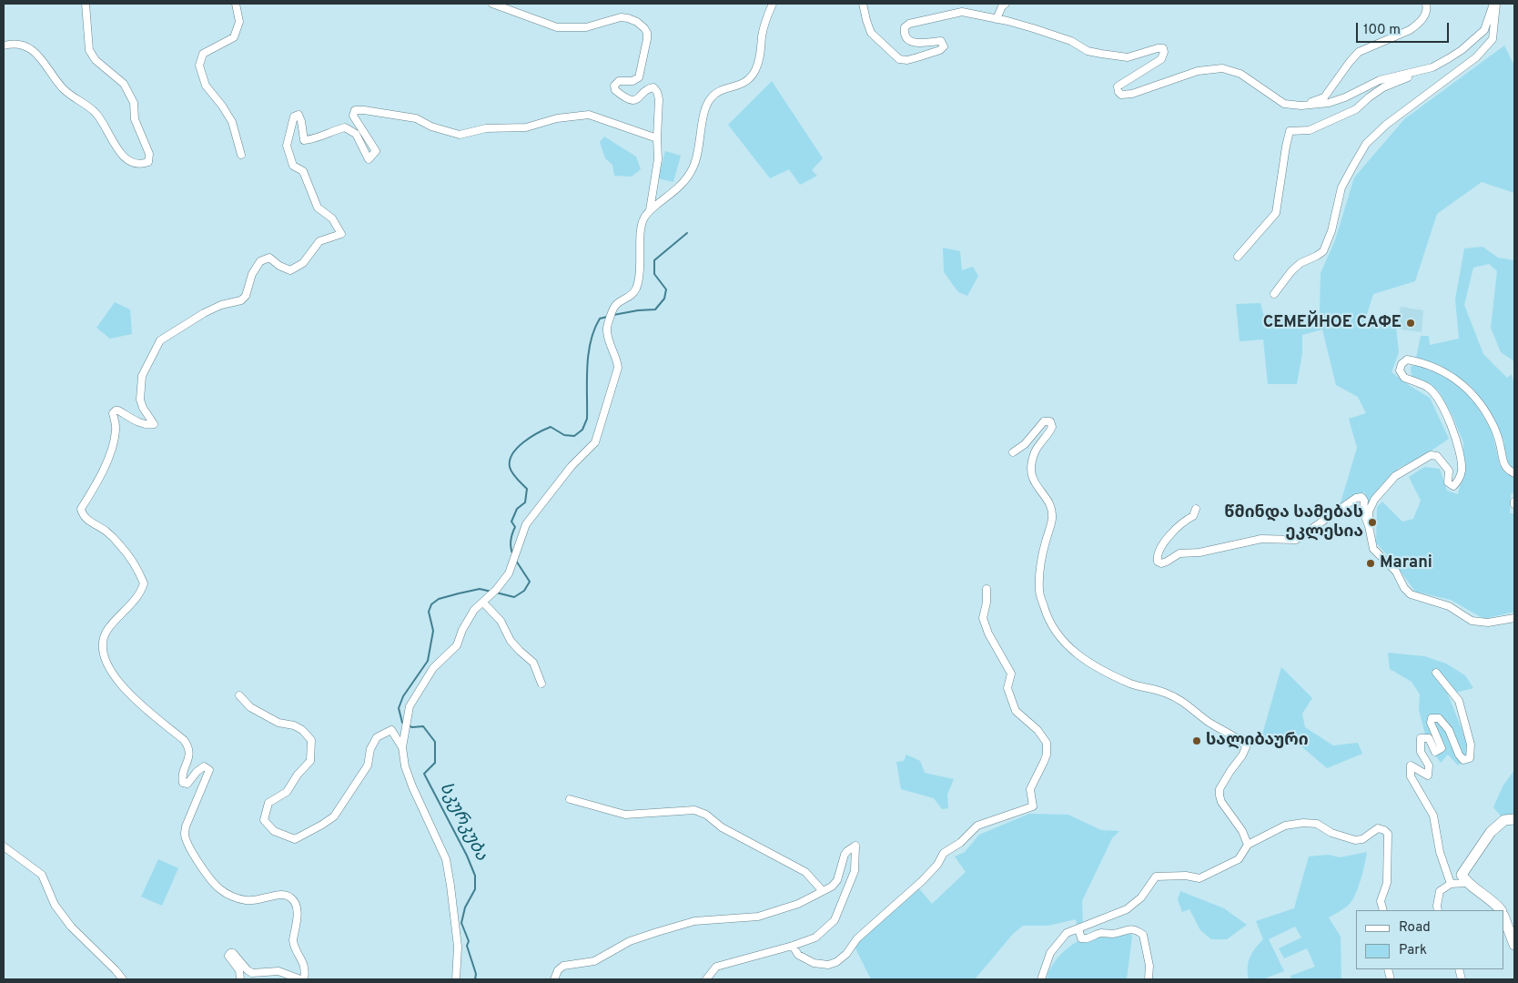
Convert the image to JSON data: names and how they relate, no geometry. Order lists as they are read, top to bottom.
{
  "water": ["სკურკუბა"],
  "places": [
    "СЕМЕЙНОЕ САФЕ",
    "წმინდა სამებას ეკლესია",
    "Marani",
    "სალიბაური"
  ],
  "legend": ["Road", "Park"],
  "scale_bar": "100 m"
}
